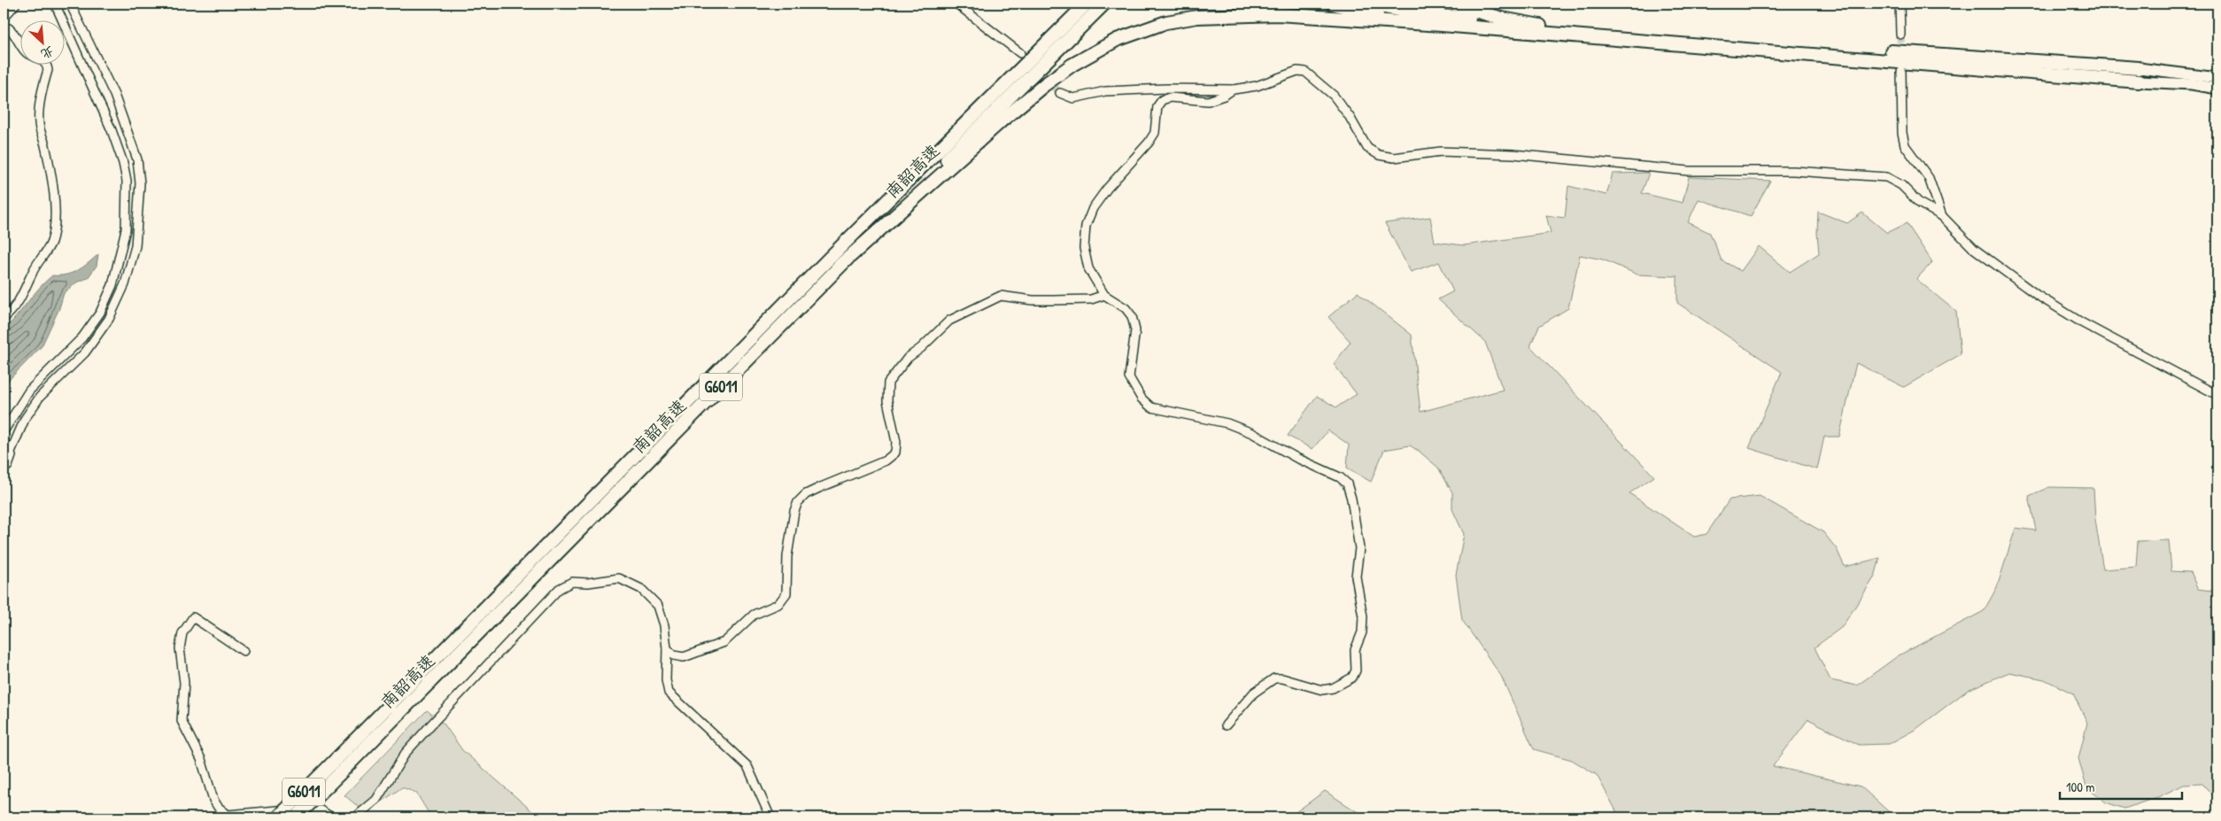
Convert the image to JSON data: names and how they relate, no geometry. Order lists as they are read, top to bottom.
{
  "streets": {
    "highway": ["南韶高速", "G6011"]
  },
  "scale_bar": "100 m",
  "north": "bottom right"
}
